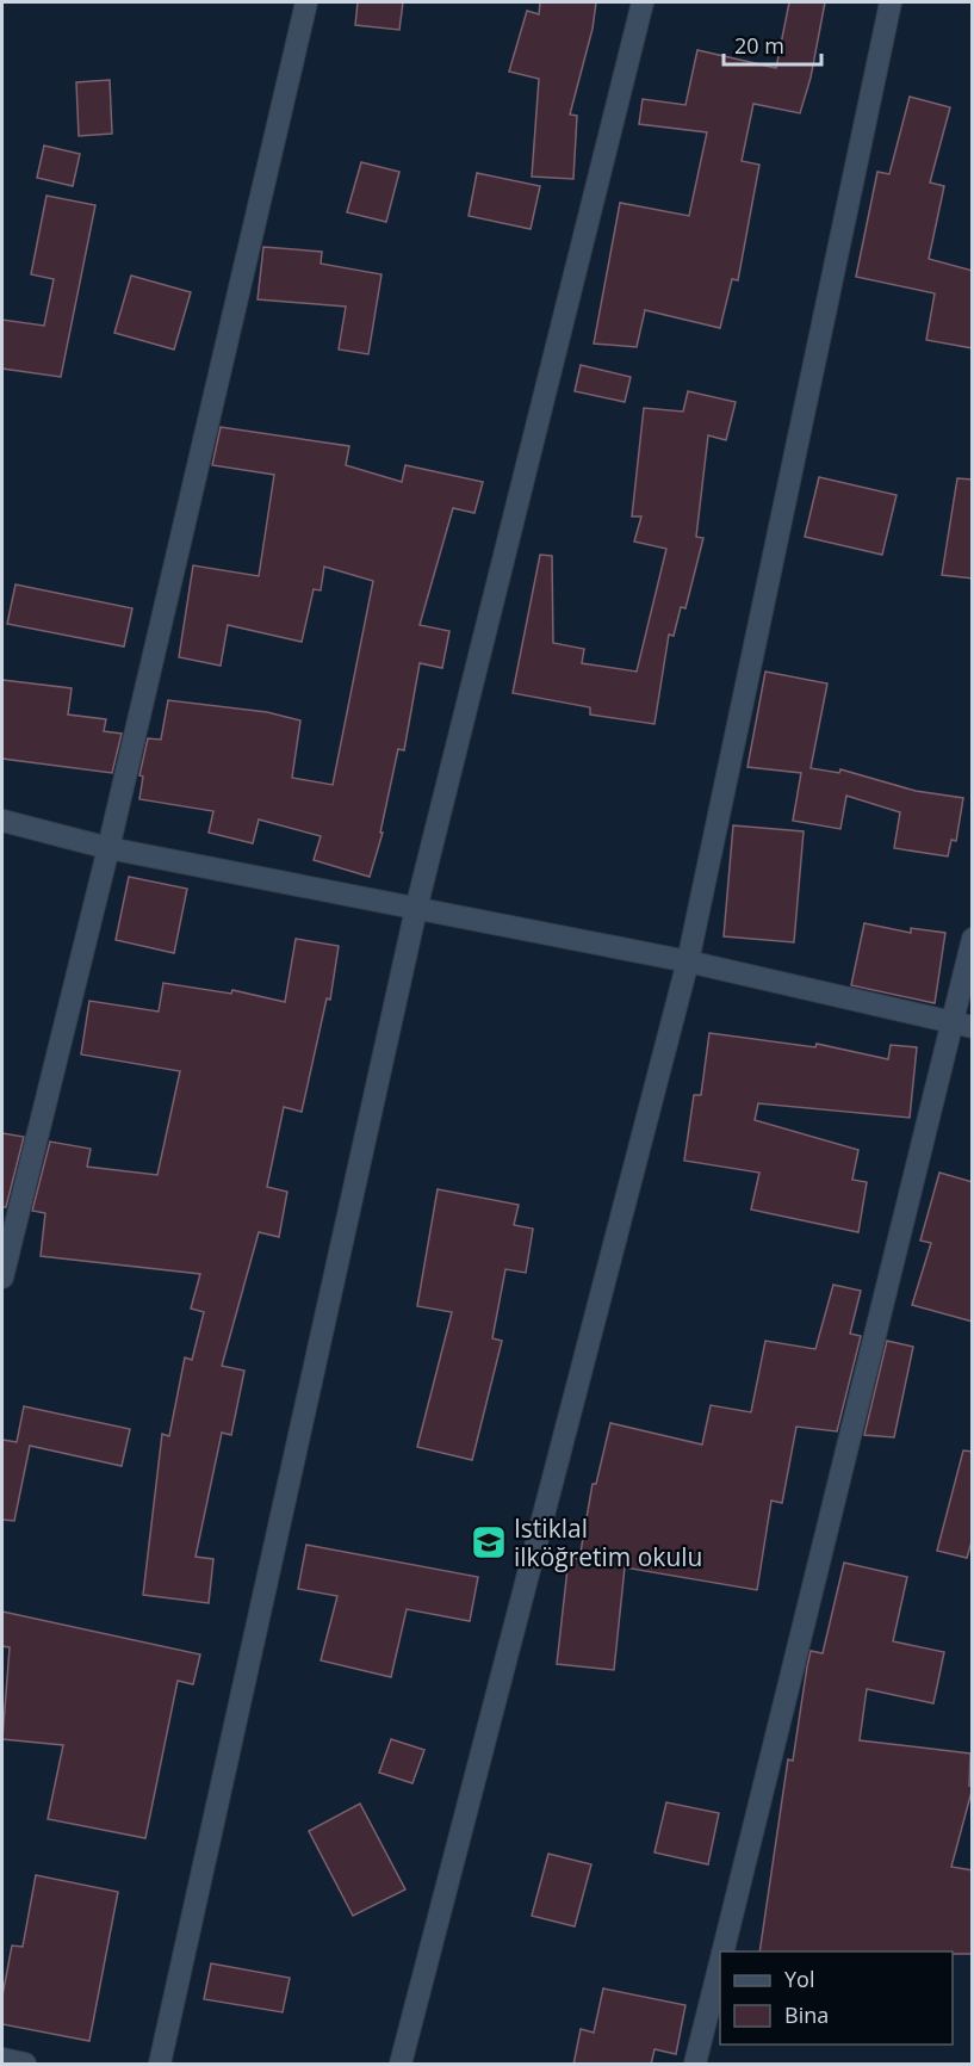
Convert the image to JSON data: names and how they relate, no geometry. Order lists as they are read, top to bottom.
{
  "places": {
    "school or university": ["Istiklal ilköğretim okulu"]
  },
  "legend": ["Yol", "Bina"],
  "scale_bar": "20 m"
}
